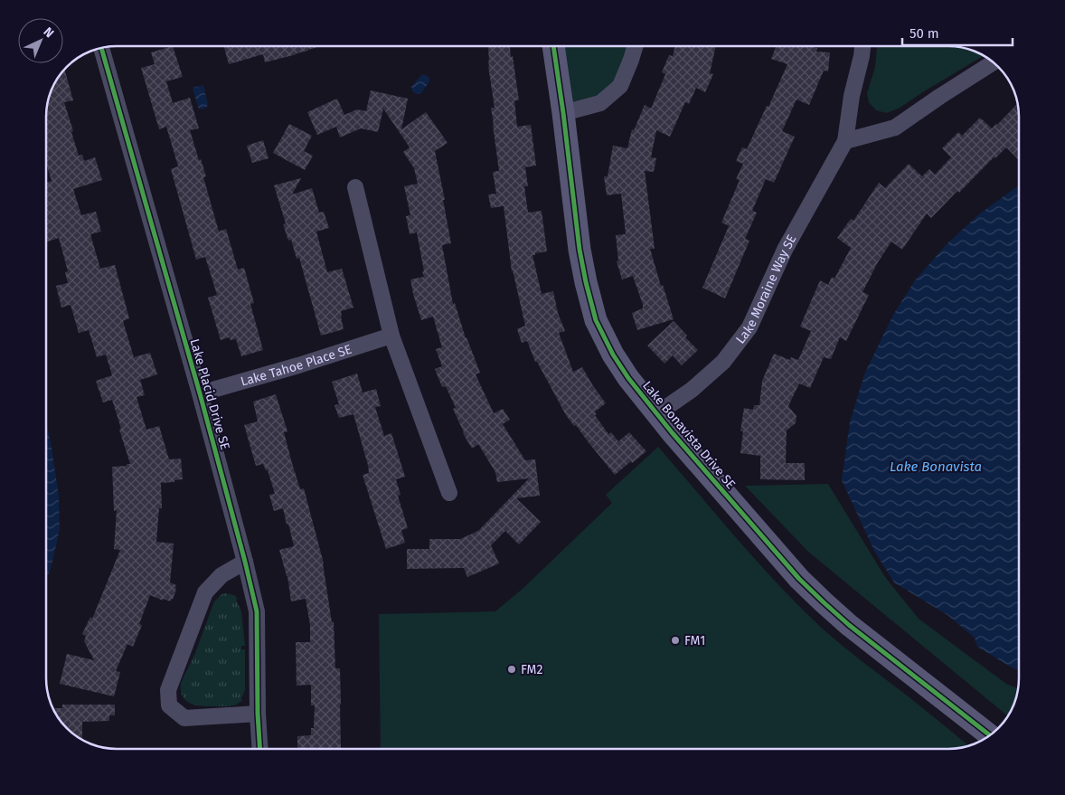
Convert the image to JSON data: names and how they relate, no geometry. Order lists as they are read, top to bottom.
{
  "streets": {
    "street": [
      "Lake Moraine Way SE",
      "Lake Tahoe Place SE",
      "Lake Placid Drive SE",
      "Lake Bonavista Drive SE"
    ]
  },
  "crossings": [
    ["Lake Moraine Way SE", "Lake Bonavista Drive SE"],
    ["Lake Tahoe Place SE", "Lake Placid Drive SE"]
  ],
  "water": ["Lake Bonavista"],
  "places": ["FM1", "FM2"],
  "scale_bar": "50 m",
  "north": "top right"
}
